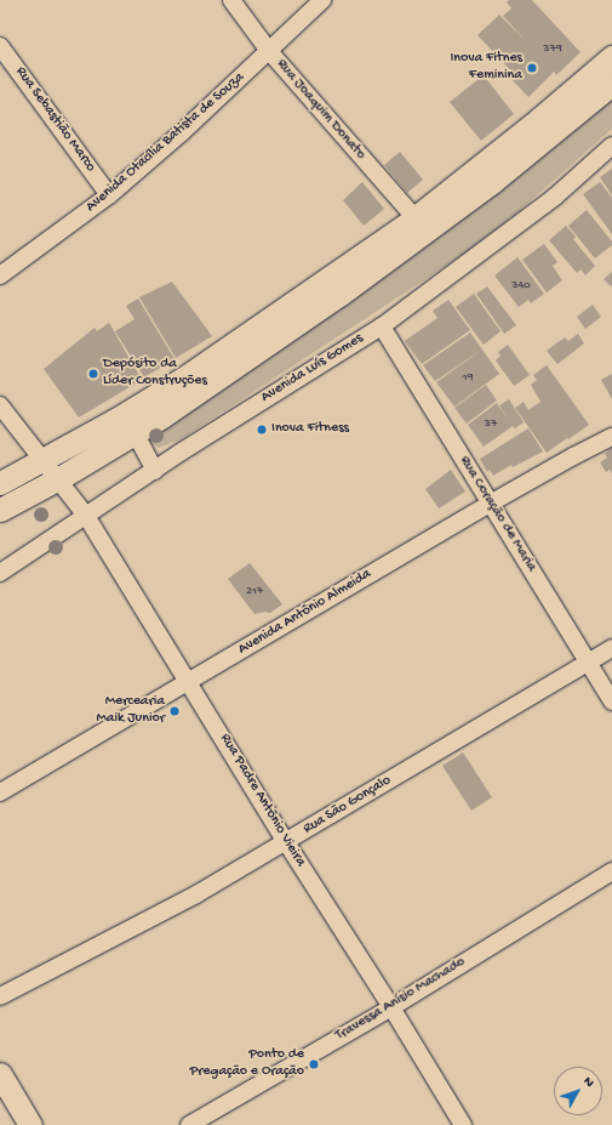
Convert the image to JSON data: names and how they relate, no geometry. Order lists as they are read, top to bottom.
{
  "streets": {
    "street": [
      "Rua Joaquim Donato",
      "Rua Sebastião Marco",
      "Avenida Otacília Batista de Souza",
      "Avenida Luís Gomes",
      "Rua Coração de Maria",
      "Avenida Antônio Almeida",
      "Rua Padre Antônio Vieira",
      "Rua São Gonçalo",
      "Travessa Anísio Machado"
    ]
  },
  "crossings": [
    ["Rua Joaquim Donato", "Avenida Otacília Batista de Souza"],
    ["Rua Sebastião Marco", "Avenida Otacília Batista de Souza"],
    ["Avenida Luís Gomes", "Rua Coração de Maria"],
    ["Avenida Luís Gomes", "Rua Padre Antônio Vieira"],
    ["Rua Coração de Maria", "Avenida Antônio Almeida"],
    ["Rua Coração de Maria", "Rua São Gonçalo"],
    ["Avenida Antônio Almeida", "Rua Padre Antônio Vieira"],
    ["Rua Padre Antônio Vieira", "Rua São Gonçalo"],
    ["Rua Padre Antônio Vieira", "Travessa Anísio Machado"]
  ],
  "places": [
    "Inova Fitnes Feminina",
    "Depósito da Líder Construções",
    "Inova Fitness",
    "Mercearia Maik Junior",
    "Ponto de Pregação e Oração"
  ],
  "house_numbers": [
    "379",
    "340",
    "19",
    "37",
    "217"
  ],
  "north": "top right"
}
